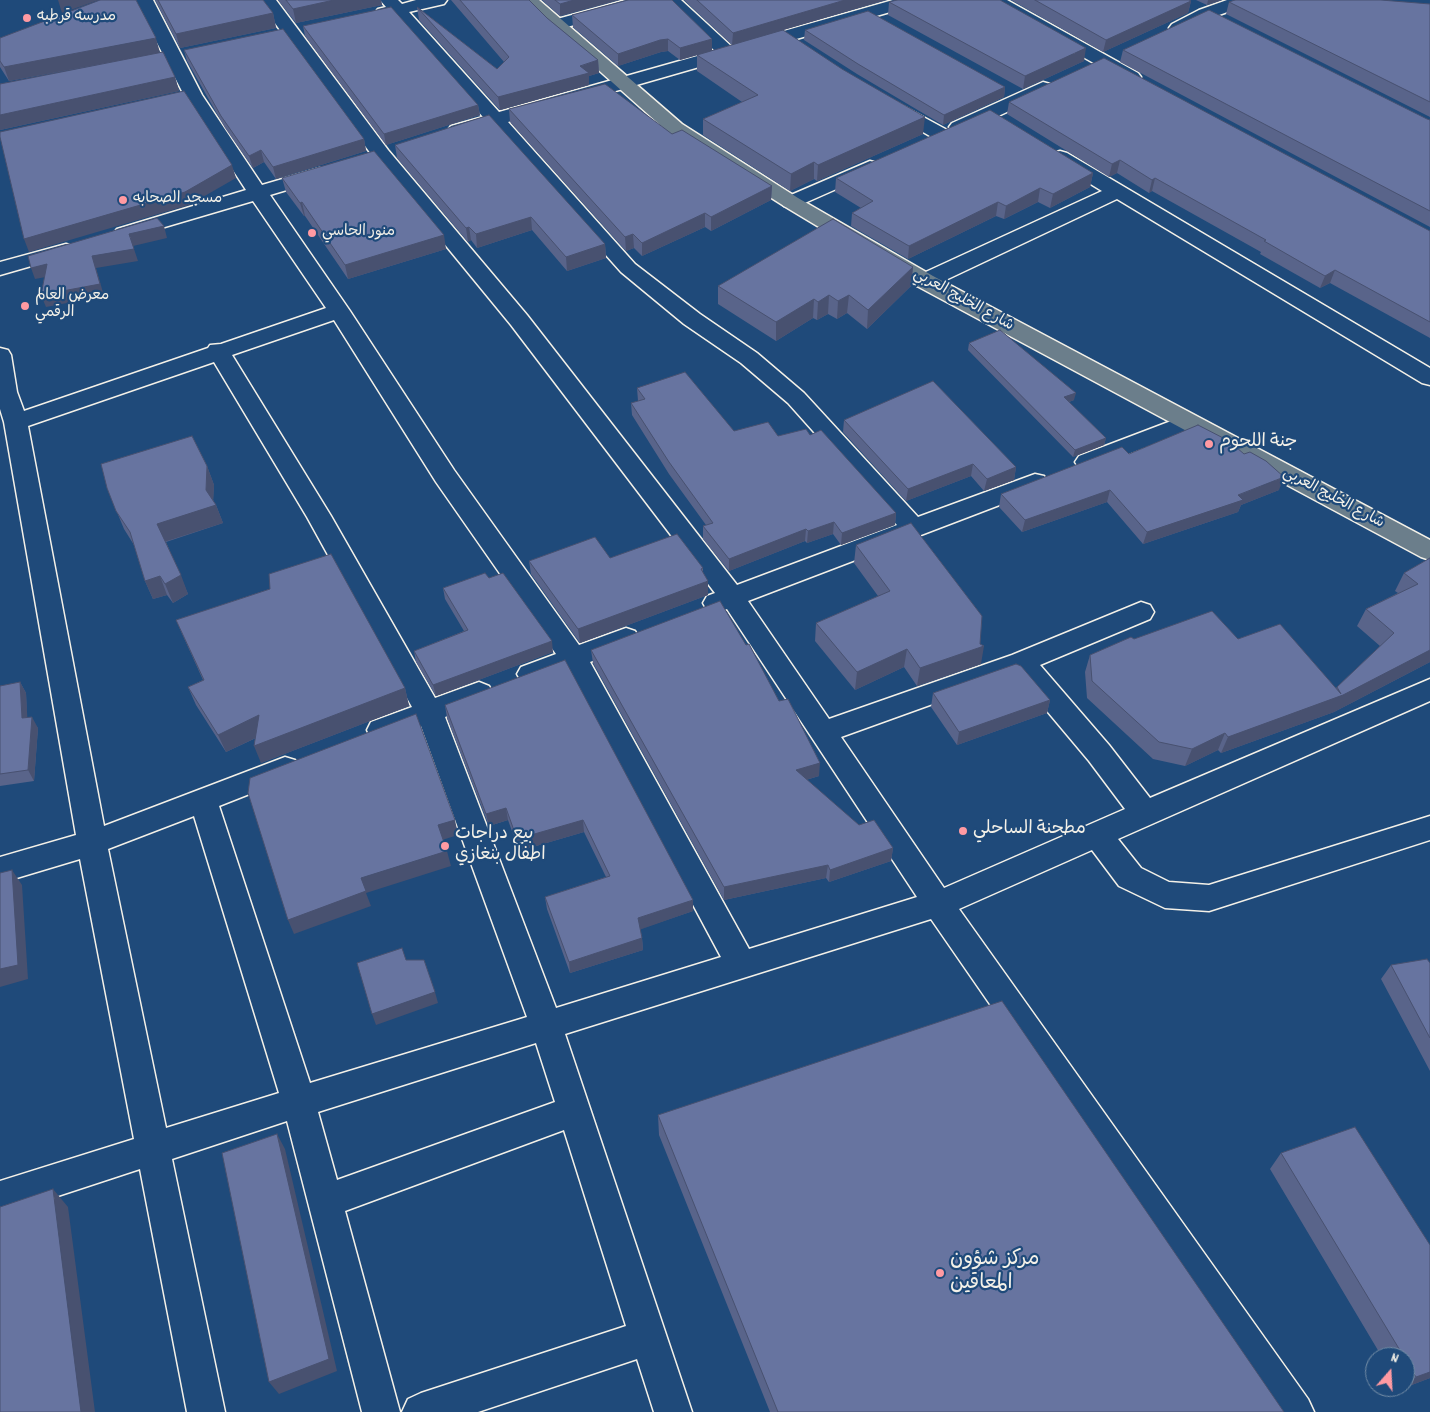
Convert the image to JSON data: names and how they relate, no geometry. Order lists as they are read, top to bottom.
{
  "streets": {
    "main road": ["شارع الخليج العربي"]
  },
  "places": [
    "مدرسه قرطبه",
    "مسجد الصحابه",
    "منور الحاسي",
    "معرض العالم الرقمي",
    "جنة اللحوم",
    "مطحنة الساحلي",
    "بيع دراجات اطفال بنغازي",
    "مركز شؤون المعاقين"
  ],
  "north": "top"
}
